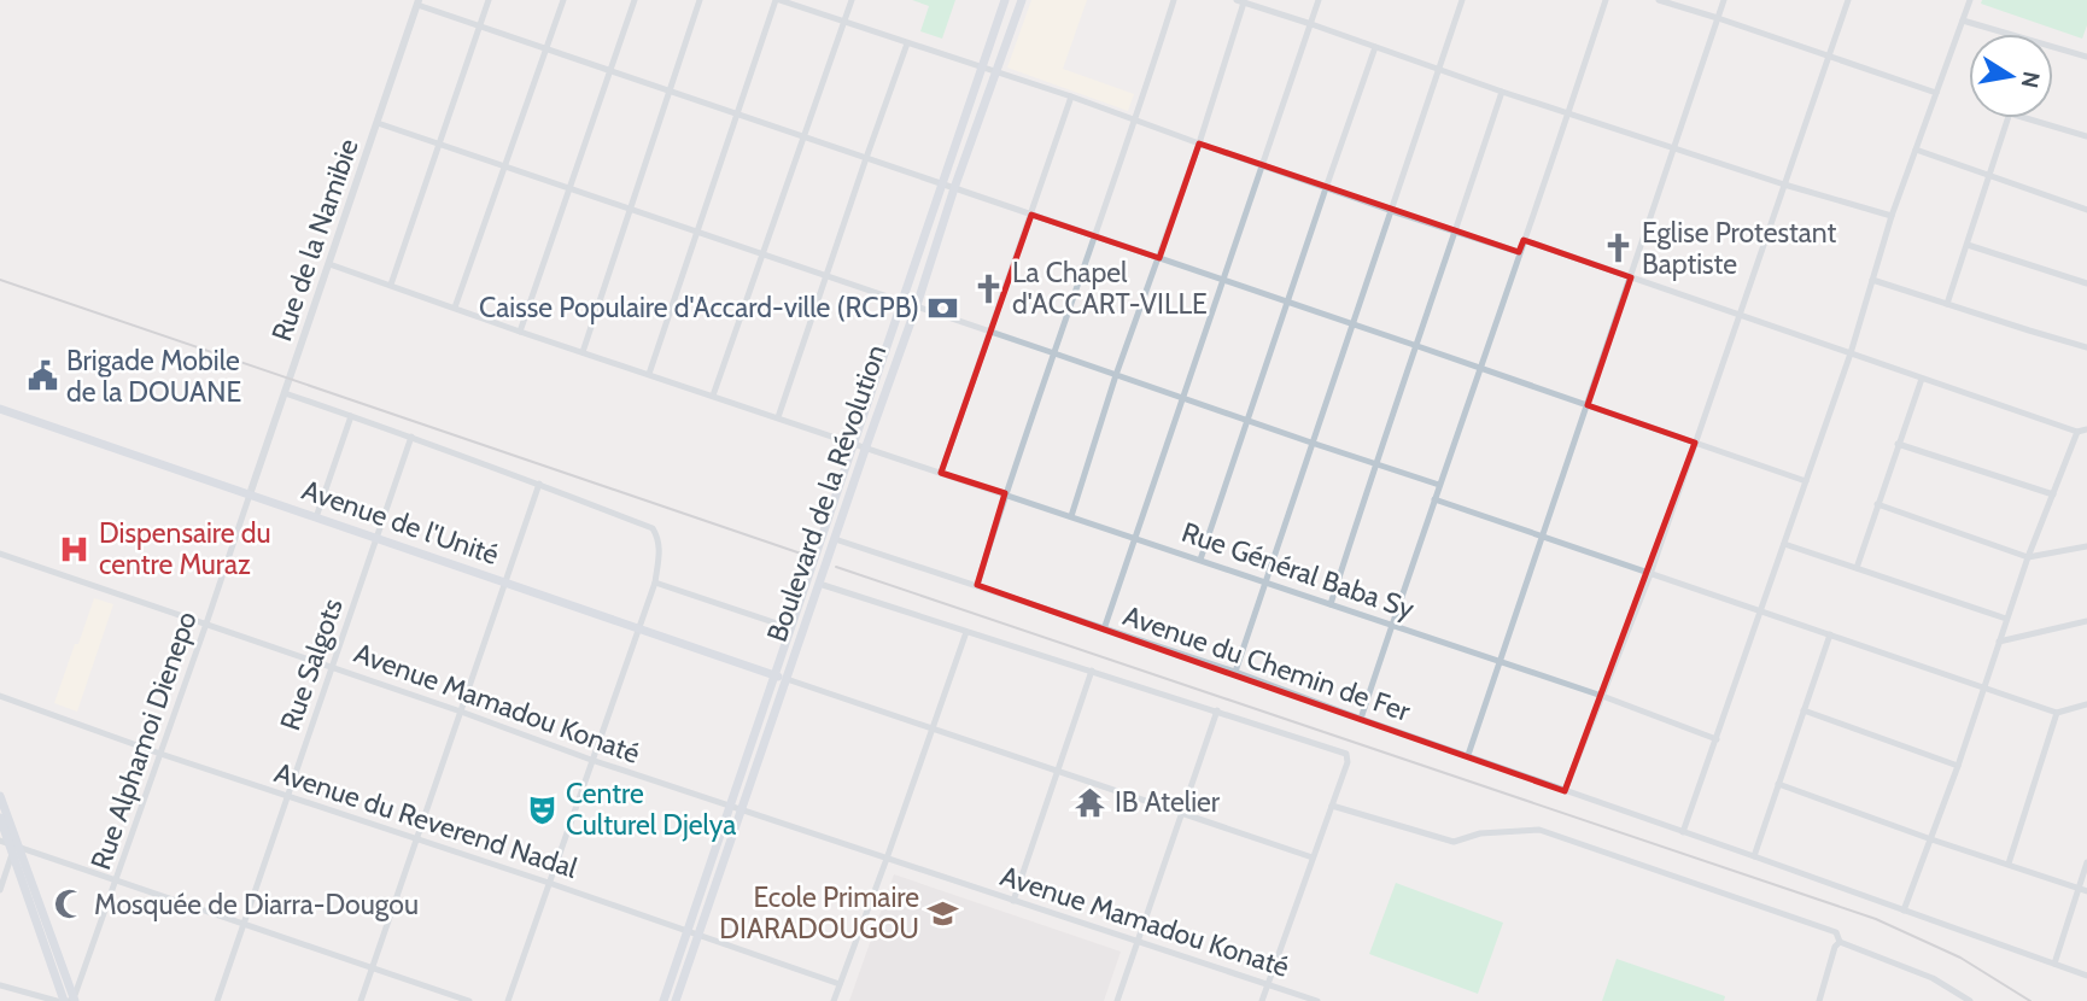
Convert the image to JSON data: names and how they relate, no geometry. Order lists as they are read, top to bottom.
{
  "streets": {
    "main road": ["Boulevard de la Révolution", "Avenue de l'Unité"],
    "street": [
      "Rue de la Namibie",
      "Rue Général Baba Sy",
      "Avenue du Chemin de Fer",
      "Rue Salgots",
      "Avenue Mamadou Konaté",
      "Rue Alphamoi Dienepo",
      "Avenue du Reverend Nadal"
    ]
  },
  "crossings": [
    ["Rue de la Namibie", "Avenue de l'Unité"],
    ["Rue de la Namibie", "Rue Général Baba Sy"],
    ["Rue de la Namibie", "Rue Alphamoi Dienepo"],
    ["Boulevard de la Révolution", "Avenue de l'Unité"],
    ["Boulevard de la Révolution", "Rue Général Baba Sy"],
    ["Boulevard de la Révolution", "Avenue du Chemin de Fer"],
    ["Boulevard de la Révolution", "Avenue Mamadou Konaté"],
    ["Boulevard de la Révolution", "Avenue du Reverend Nadal"],
    ["Avenue de l'Unité", "Rue Salgots"],
    ["Avenue de l'Unité", "Rue Alphamoi Dienepo"],
    ["Rue Salgots", "Avenue Mamadou Konaté"],
    ["Rue Salgots", "Avenue du Reverend Nadal"],
    ["Avenue Mamadou Konaté", "Rue Alphamoi Dienepo"],
    ["Rue Alphamoi Dienepo", "Avenue du Reverend Nadal"]
  ],
  "places": {
    "church": ["Eglise Protestant Baptiste", "La Chapel d'ACCART-VILLE"],
    "bank": ["Caisse Populaire d'Accard-ville (RCPB)"],
    "public building": ["Brigade Mobile de la DOUANE"],
    "hospital": ["Dispensaire du centre Muraz"],
    "temple": ["IB Atelier"],
    "theatre": ["Centre Culturel Djelya"],
    "mosque": ["Mosquée de Diarra-Dougou"],
    "school or university": ["Ecole Primaire DIARADOUGOU"]
  },
  "north": "right"
}
